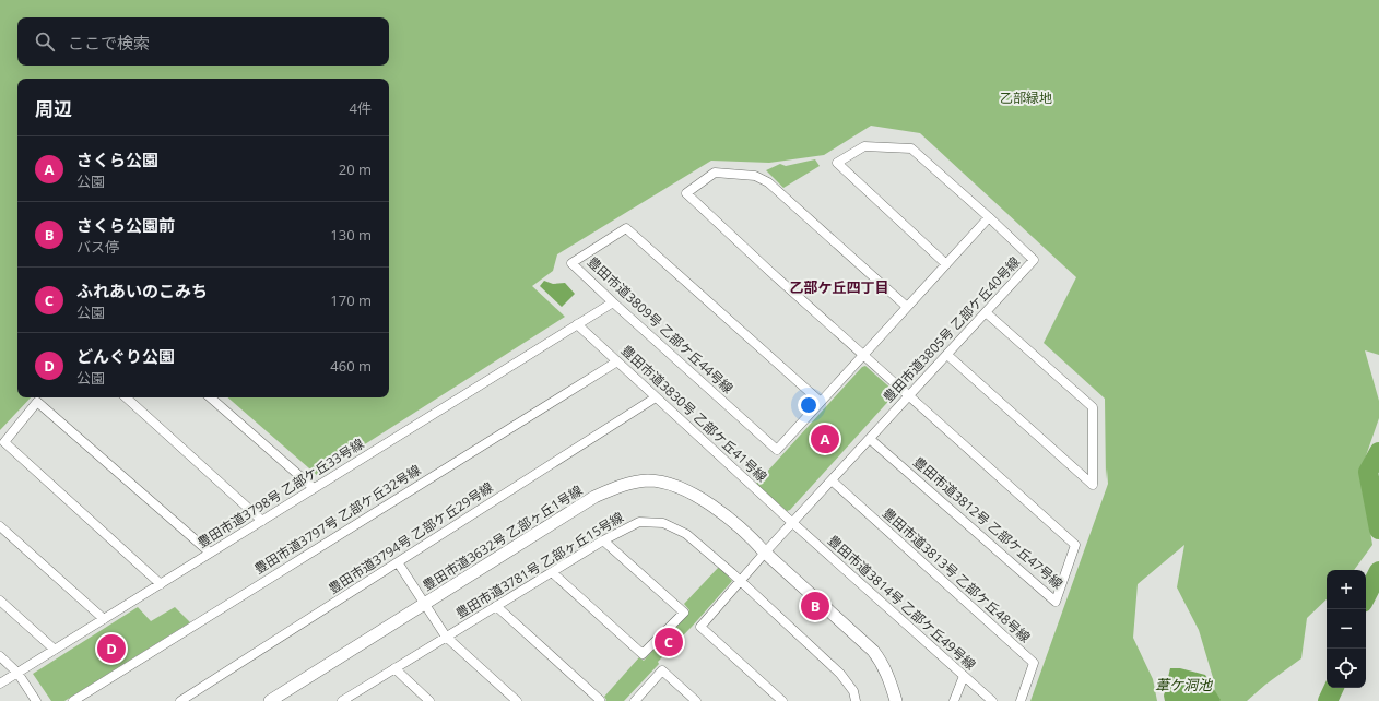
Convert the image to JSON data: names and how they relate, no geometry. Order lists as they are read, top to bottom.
{
  "streets": {
    "street": [
      "豊田市道3809号 乙部ケ丘44号線",
      "豊田市道3805号 乙部ケ丘40号線",
      "豊田市道3830号 乙部ケ丘41号線",
      "豊田市道3798号 乙部ケ丘33号線",
      "豊田市道3797号 乙部ケ丘32号線",
      "豊田市道3812号 乙部ケ丘47号線",
      "豊田市道3794号 乙部ケ丘29号線",
      "豊田市道3632号 乙部ヶ丘1号線",
      "豊田市道3781号 乙部ヶ丘15号線",
      "豊田市道3813号 乙部ケ丘48号線",
      "豊田市道3814号 乙部ケ丘49号線"
    ]
  },
  "crossings": [
    ["豊田市道3809号 乙部ケ丘44号線", "豊田市道3798号 乙部ケ丘33号線"],
    ["豊田市道3805号 乙部ケ丘40号線", "豊田市道3830号 乙部ケ丘41号線"],
    ["豊田市道3805号 乙部ケ丘40号線", "豊田市道3812号 乙部ケ丘47号線"],
    ["豊田市道3805号 乙部ケ丘40号線", "豊田市道3632号 乙部ヶ丘1号線"],
    ["豊田市道3805号 乙部ケ丘40号線", "豊田市道3781号 乙部ヶ丘15号線"],
    ["豊田市道3805号 乙部ケ丘40号線", "豊田市道3813号 乙部ケ丘48号線"],
    ["豊田市道3805号 乙部ケ丘40号線", "豊田市道3814号 乙部ケ丘49号線"],
    ["豊田市道3830号 乙部ケ丘41号線", "豊田市道3798号 乙部ケ丘33号線"],
    ["豊田市道3830号 乙部ケ丘41号線", "豊田市道3797号 乙部ケ丘32号線"],
    ["豊田市道3830号 乙部ケ丘41号線", "豊田市道3794号 乙部ケ丘29号線"],
    ["豊田市道3830号 乙部ケ丘41号線", "豊田市道3814号 乙部ケ丘49号線"]
  ],
  "districts": ["乙部ケ丘四丁目"],
  "water": ["葦ケ洞池"],
  "parks": ["乙部緑地"],
  "page": {
    "search": "ここで検索",
    "heading": ["周辺", "4件"],
    "list": [
      {
        "mark": "A",
        "name": "さくら公園",
        "note": "公園",
        "value": "20 m"
      },
      {
        "mark": "B",
        "name": "さくら公園前",
        "note": "バス停",
        "value": "130 m"
      },
      {
        "mark": "C",
        "name": "ふれあいのこみち",
        "note": "公園",
        "value": "170 m"
      },
      {
        "mark": "D",
        "name": "どんぐり公園",
        "note": "公園",
        "value": "460 m"
      }
    ],
    "pins": [
      "A",
      "B",
      "C",
      "D"
    ],
    "map_buttons": ["+", "−"]
  }
}
